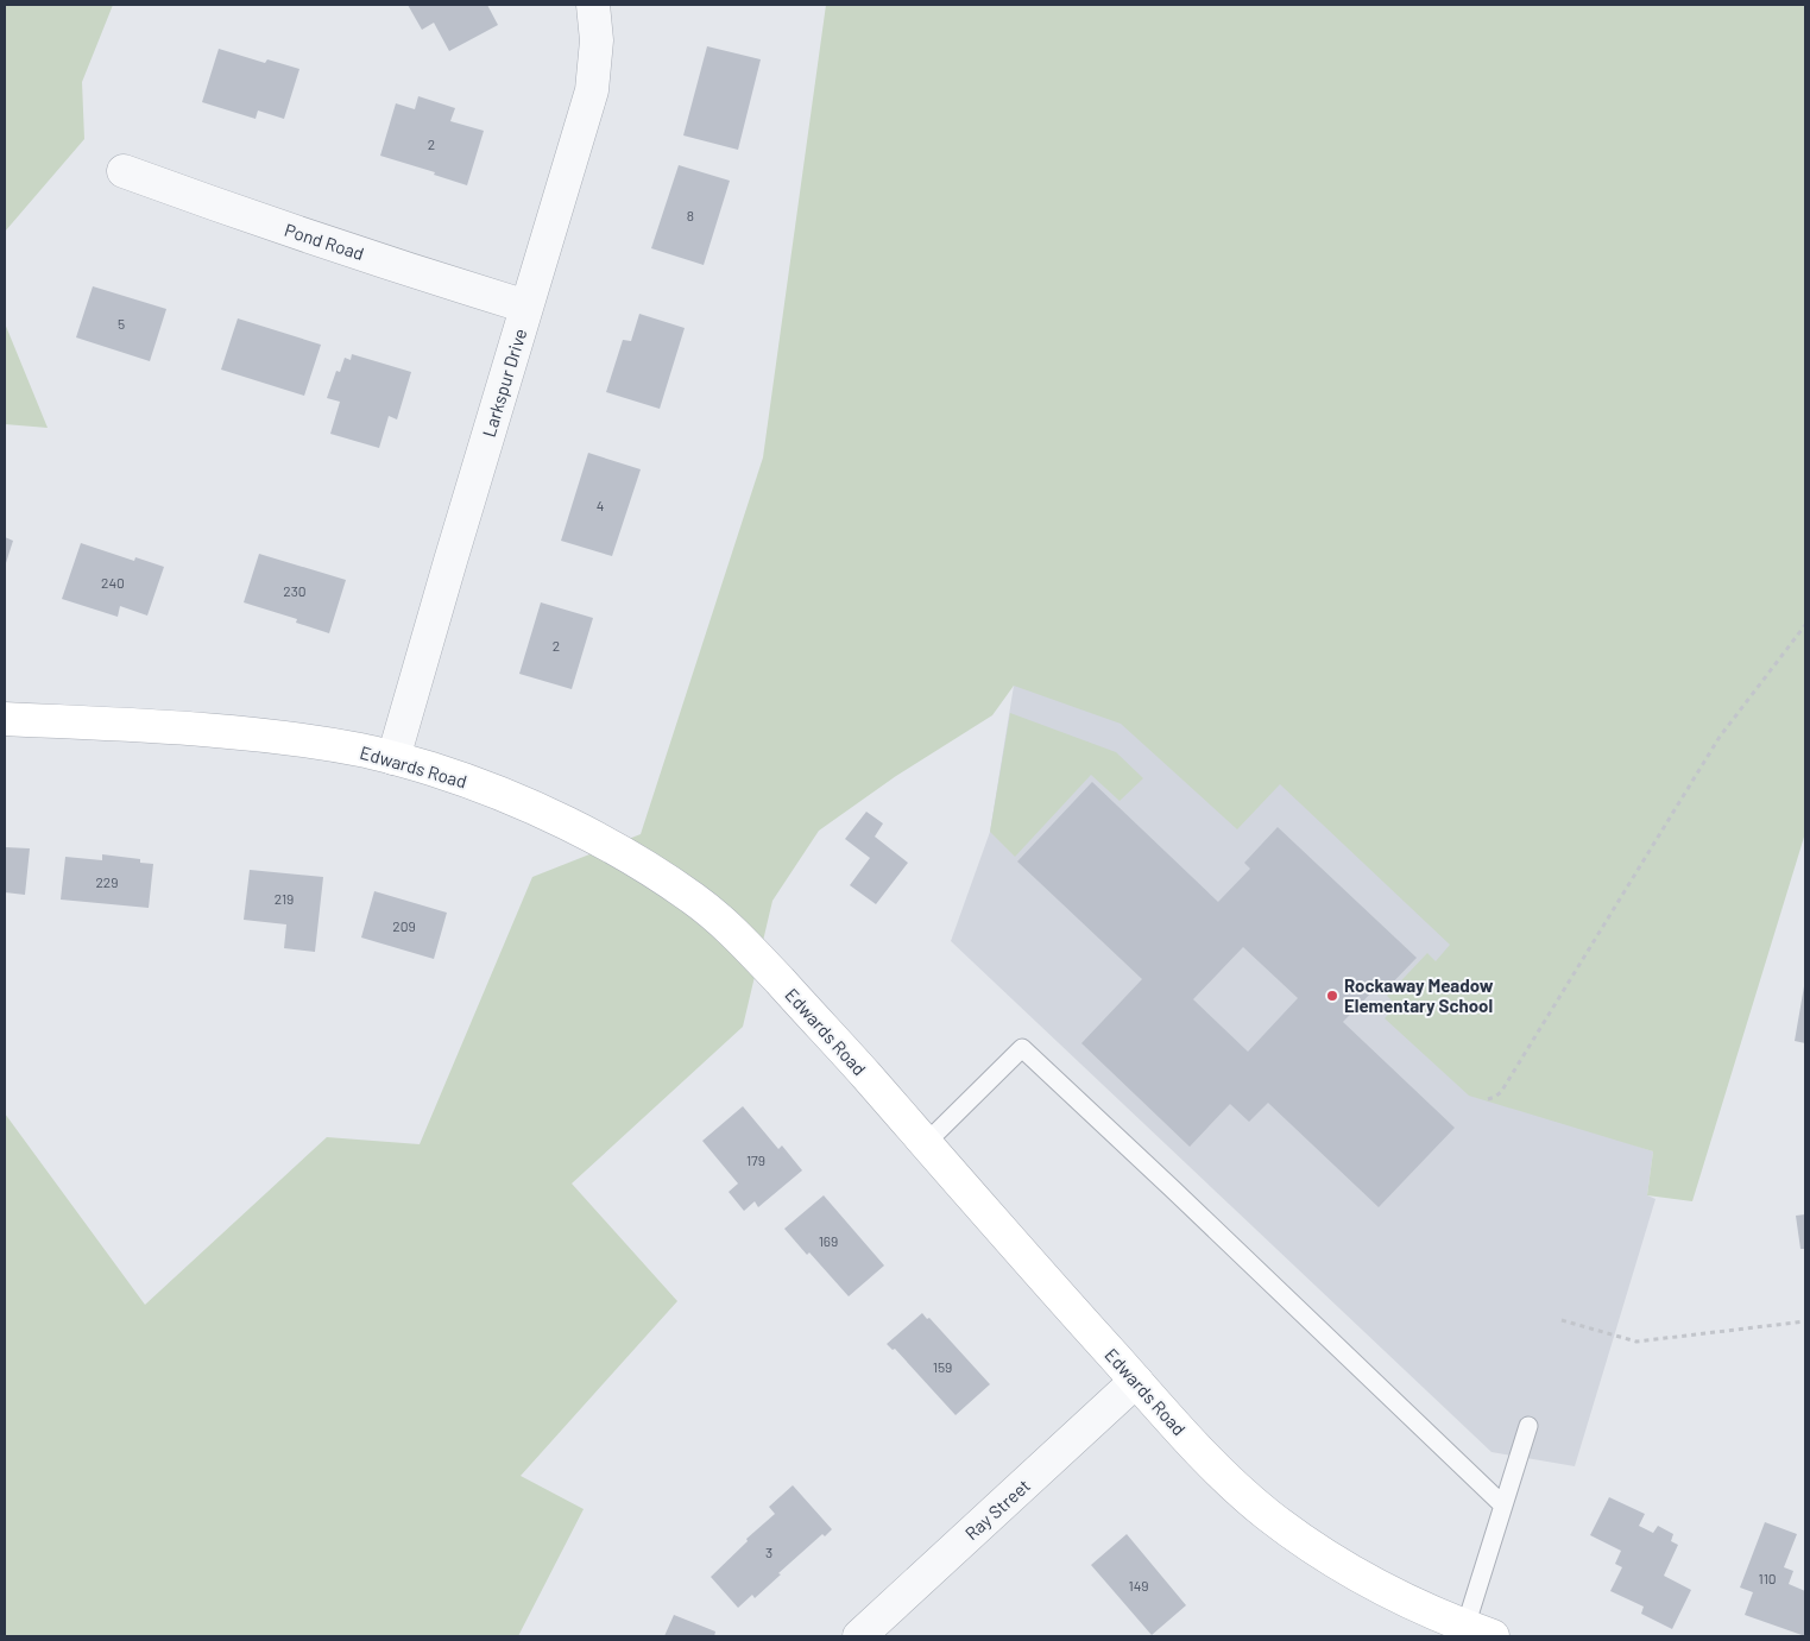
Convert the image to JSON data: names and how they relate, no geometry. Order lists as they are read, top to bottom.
{
  "streets": {
    "street": [
      "Pond Road",
      "Larkspur Drive",
      "Edwards Road",
      "Ray Street"
    ]
  },
  "crossings": [
    ["Pond Road", "Larkspur Drive"],
    ["Larkspur Drive", "Edwards Road"],
    ["Edwards Road", "Ray Street"]
  ],
  "places": ["Rockaway Meadow Elementary School"],
  "house_numbers": [
    "2",
    "8",
    "5",
    "4",
    "240",
    "230",
    "2",
    "229",
    "219",
    "209",
    "179",
    "169",
    "159",
    "3",
    "110",
    "149"
  ]
}
